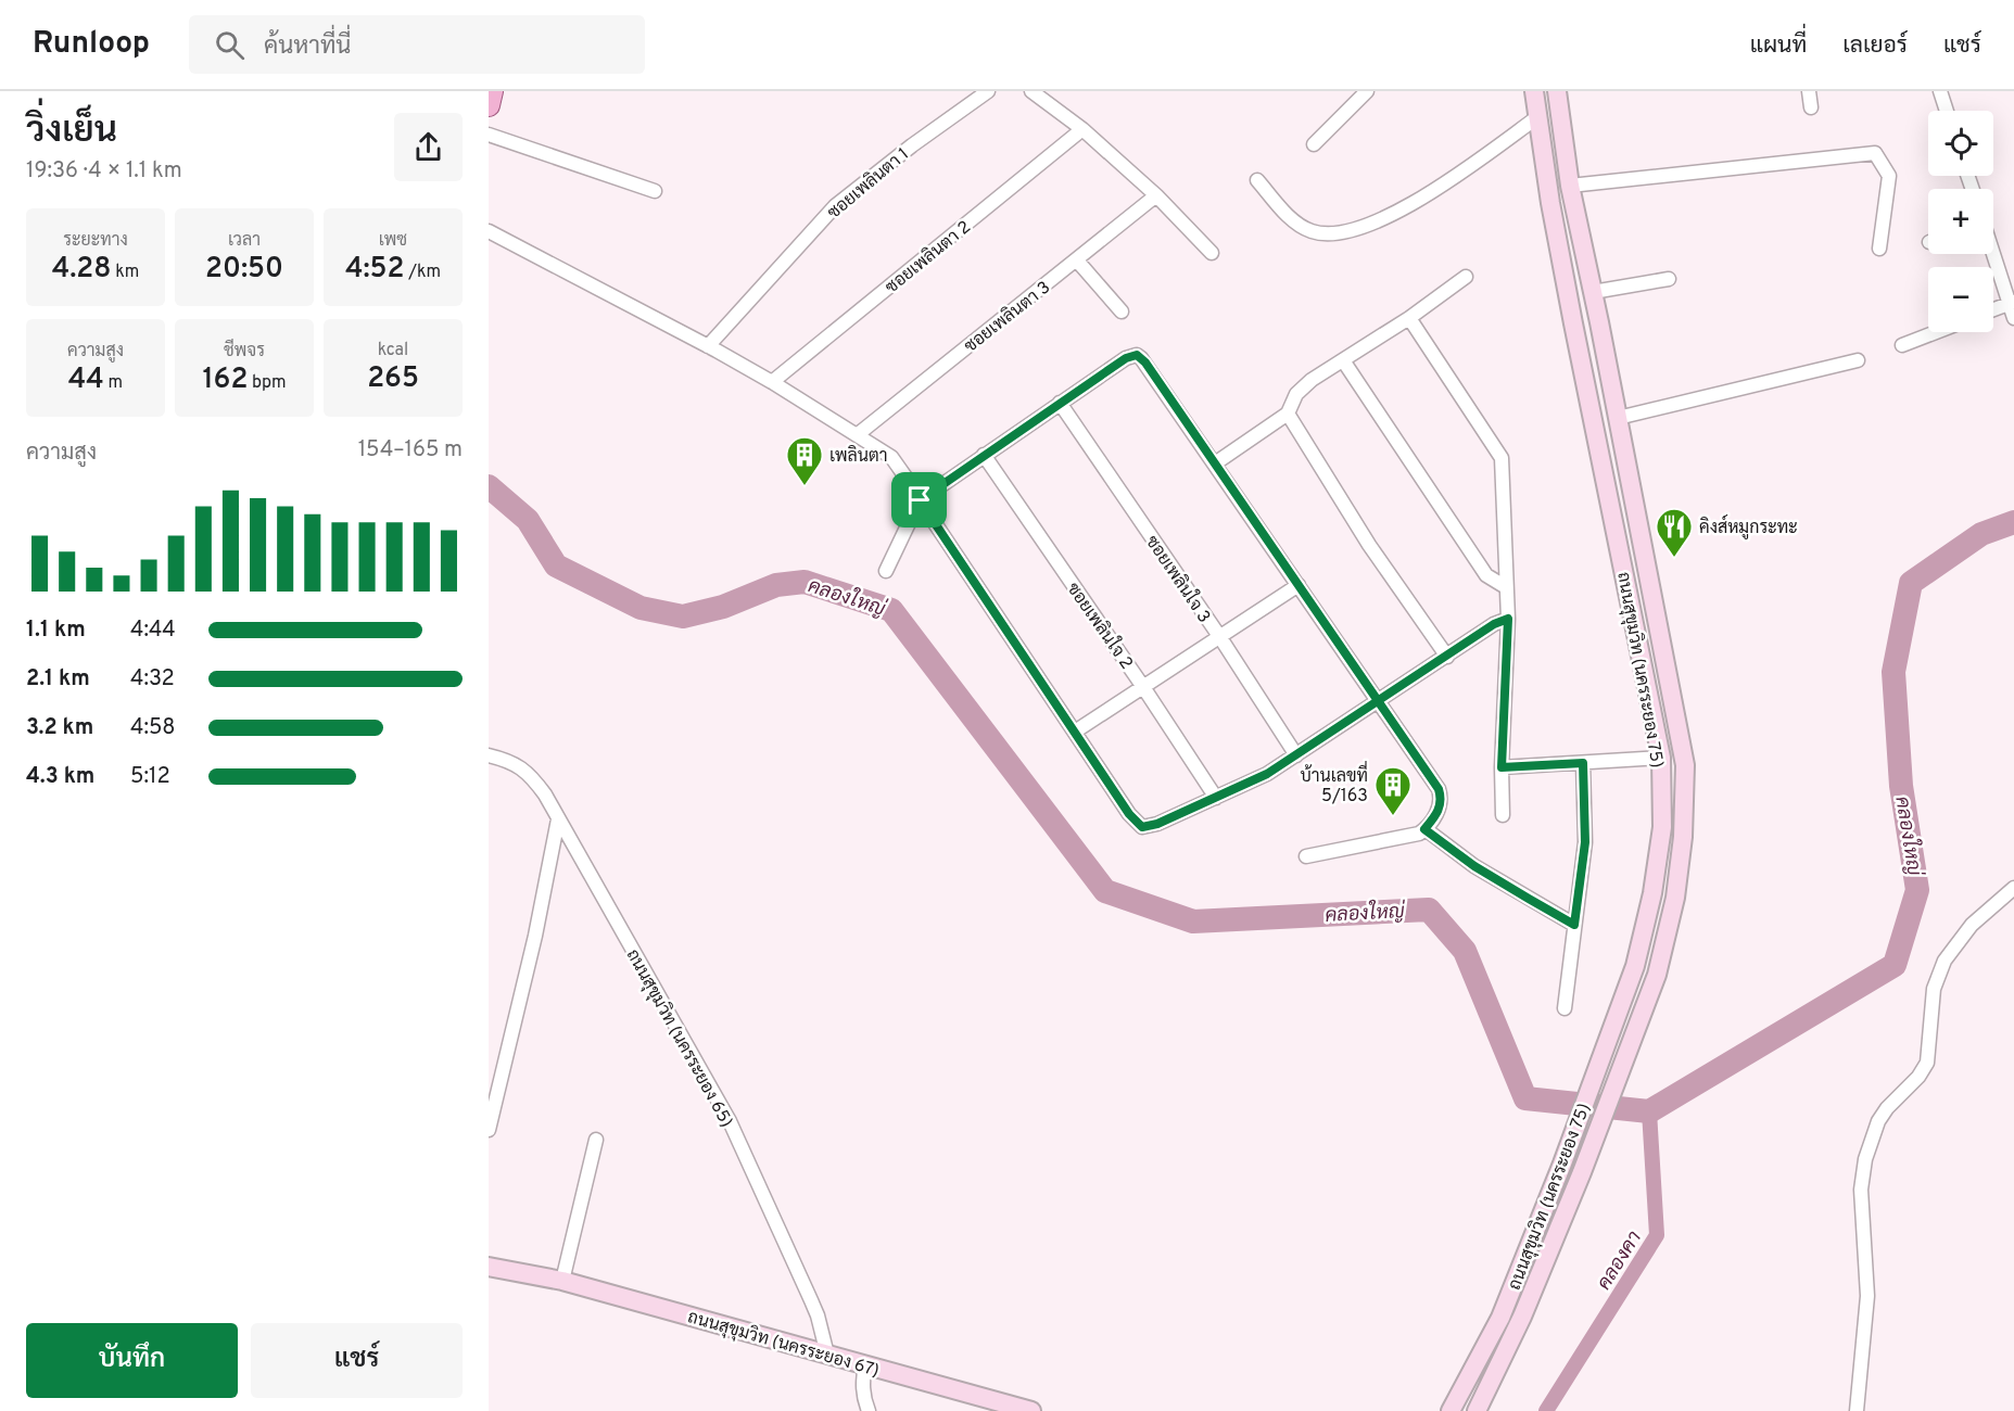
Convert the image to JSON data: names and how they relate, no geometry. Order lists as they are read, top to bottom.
{
  "streets": {
    "street": [
      "ซอยเพลินตา 1",
      "ซอยเพลินตา 2",
      "ซอยเพลินตา 3",
      "ซอยเพลินใจ 3",
      "ซอยเพลินใจ 2",
      "ถนนสุขุมวิท (นครระยอง 75)",
      "ถนนสุขุมวิท (นครระยอง 65)",
      "ถนนสุขุมวิท (นครระยอง 67)"
    ]
  },
  "crossings": [
    ["ถนนสุขุมวิท (นครระยอง 65)", "ถนนสุขุมวิท (นครระยอง 67)"]
  ],
  "water": ["คลองใหญ่", "คลองคา"],
  "places": {
    "building": ["เพลินตา", "บ้านเลขที่ 5/163"],
    "restaurant": ["คิงส์หมูกระทะ"]
  },
  "page": {
    "header": "Runloop",
    "search": "ค้นหาที่นี่",
    "nav": ["แผนที่", "เลเยอร์", "แชร์"],
    "heading": ["วิ่งเย็น", "19:36 · 4 × 1.1 km"],
    "map_buttons": ["+", "−"],
    "stats": [
      ["ระยะทาง", "4.28 km"],
      ["เวลา", "20:50"],
      ["เพซ", "4:52 /km"],
      ["ความสูง", "44 m"],
      ["ชีพจร", "162 bpm"],
      ["kcal", "265"]
    ],
    "chart": ["ความสูง", "154–165 m"],
    "list": [
      {
        "name": "1.1 km",
        "note": "4:44"
      },
      {
        "name": "2.1 km",
        "note": "4:32"
      },
      {
        "name": "3.2 km",
        "note": "4:58"
      },
      {
        "name": "4.3 km",
        "note": "5:12"
      }
    ],
    "buttons": ["บันทึก", "แชร์"]
  }
}
